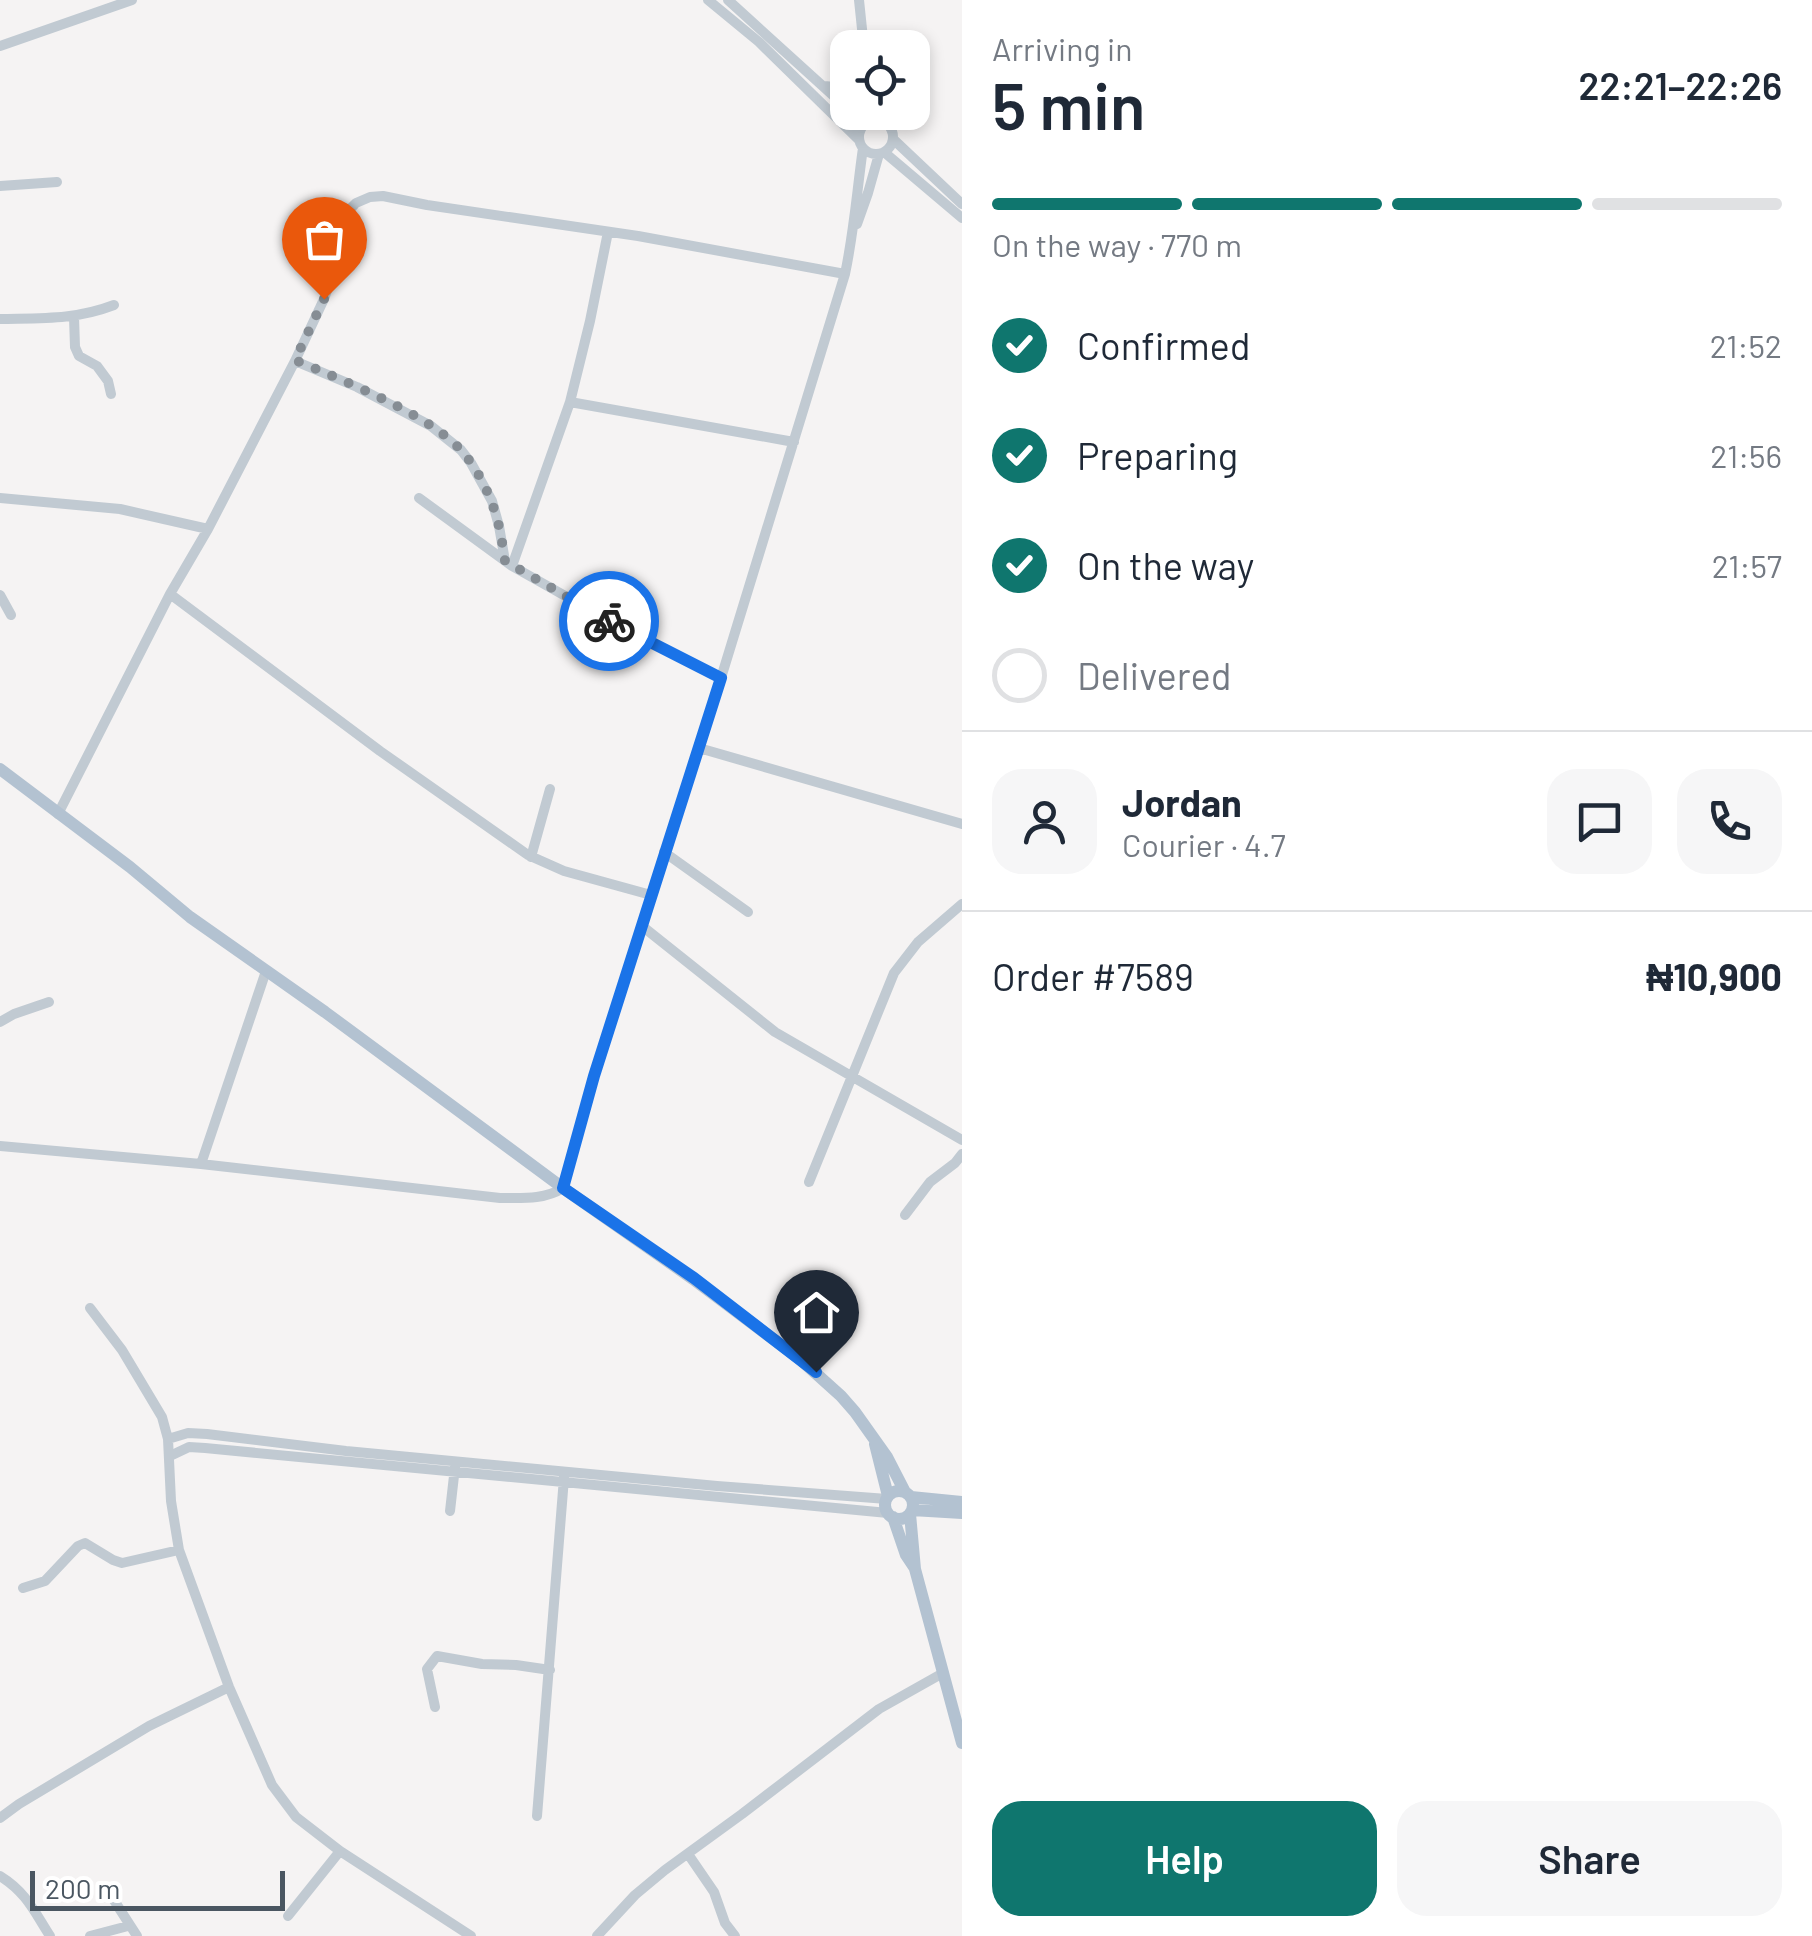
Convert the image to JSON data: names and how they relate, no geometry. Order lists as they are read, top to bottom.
{
  "scale_bar": "200 m",
  "page": {
    "heading": ["5 min", "Arriving in", "22:21–22:26"],
    "panel": [
      "Jordan",
      "Courier · 4.7",
      "Order #7589",
      "₦10,900"
    ],
    "bar": "On the way · 770 m",
    "list": [
      ["Confirmed", "21:52"],
      ["Preparing", "21:56"],
      ["On the way", "21:57"],
      "Delivered"
    ],
    "buttons": ["Help", "Share"],
    "scale": "200 m"
  }
}
